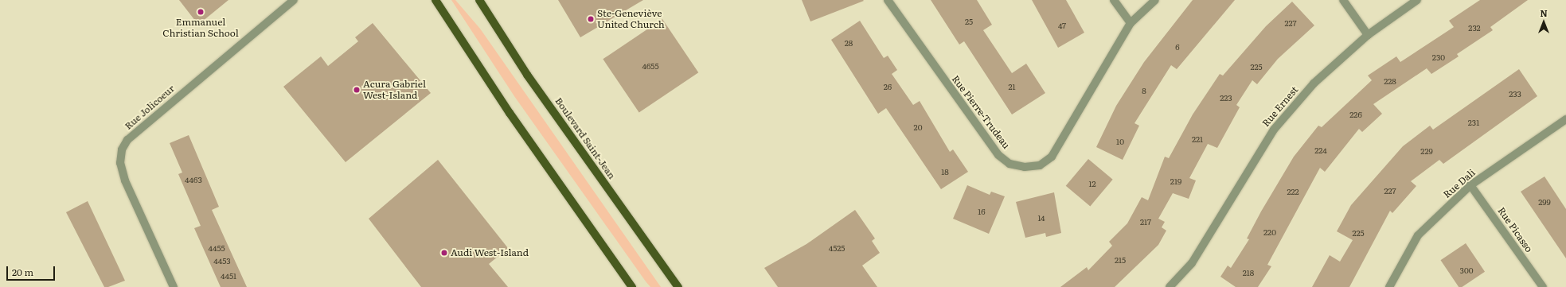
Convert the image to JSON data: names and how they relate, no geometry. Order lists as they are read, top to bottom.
{
  "streets": {
    "main road": ["Boulevard Saint-Jean"],
    "street": [
      "Rue Ernest",
      "Rue Jolicoeur",
      "Rue Pierre-Trudeau",
      "Rue Dali",
      "Rue Picasso"
    ]
  },
  "crossings": [
    ["Rue Dali", "Rue Picasso"]
  ],
  "places": [
    "Emmanuel Christian School",
    "Ste-Geneviève United Church",
    "Acura Gabriel West-Island",
    "Audi West-Island"
  ],
  "house_numbers": [
    "25",
    "227",
    "47",
    "232",
    "28",
    "6",
    "230",
    "4655",
    "225",
    "228",
    "26",
    "21",
    "8",
    "233",
    "223",
    "226",
    "231",
    "20",
    "221",
    "10",
    "224",
    "229",
    "18",
    "4463",
    "219",
    "12",
    "227",
    "222",
    "299",
    "16",
    "14",
    "217",
    "220",
    "225",
    "4455",
    "4525",
    "215",
    "4453",
    "300",
    "218",
    "4451"
  ],
  "scale_bar": "20 m",
  "north": "top"
}
